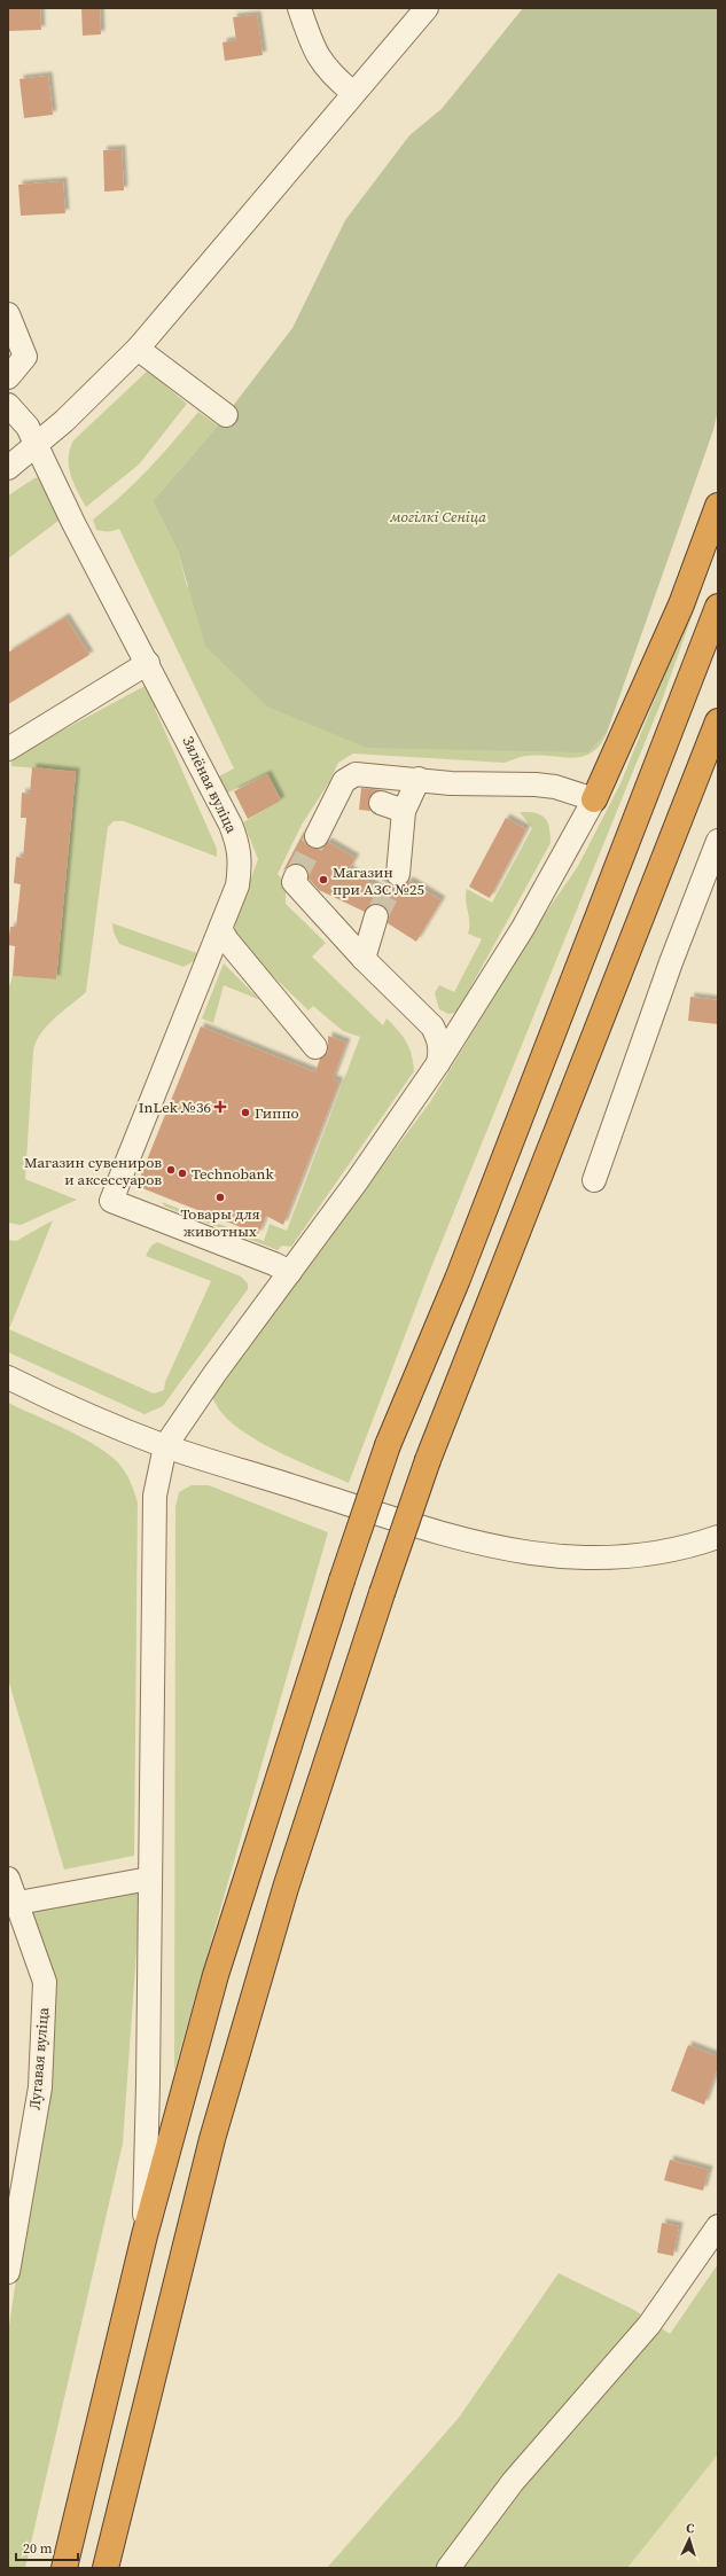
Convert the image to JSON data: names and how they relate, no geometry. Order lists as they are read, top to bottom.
{
  "streets": {
    "street": ["Зялёная вуліца", "Лугавая вуліца"]
  },
  "parks": ["могілкі Сеніца"],
  "places": {
    "other": [
      "Магазин при АЗС №25",
      "Гиппо",
      "Магазин сувениров и аксессуаров",
      "Technobank",
      "Товары для животных"
    ],
    "health": ["InLek №36"]
  },
  "scale_bar": "20 m",
  "north": "top"
}
